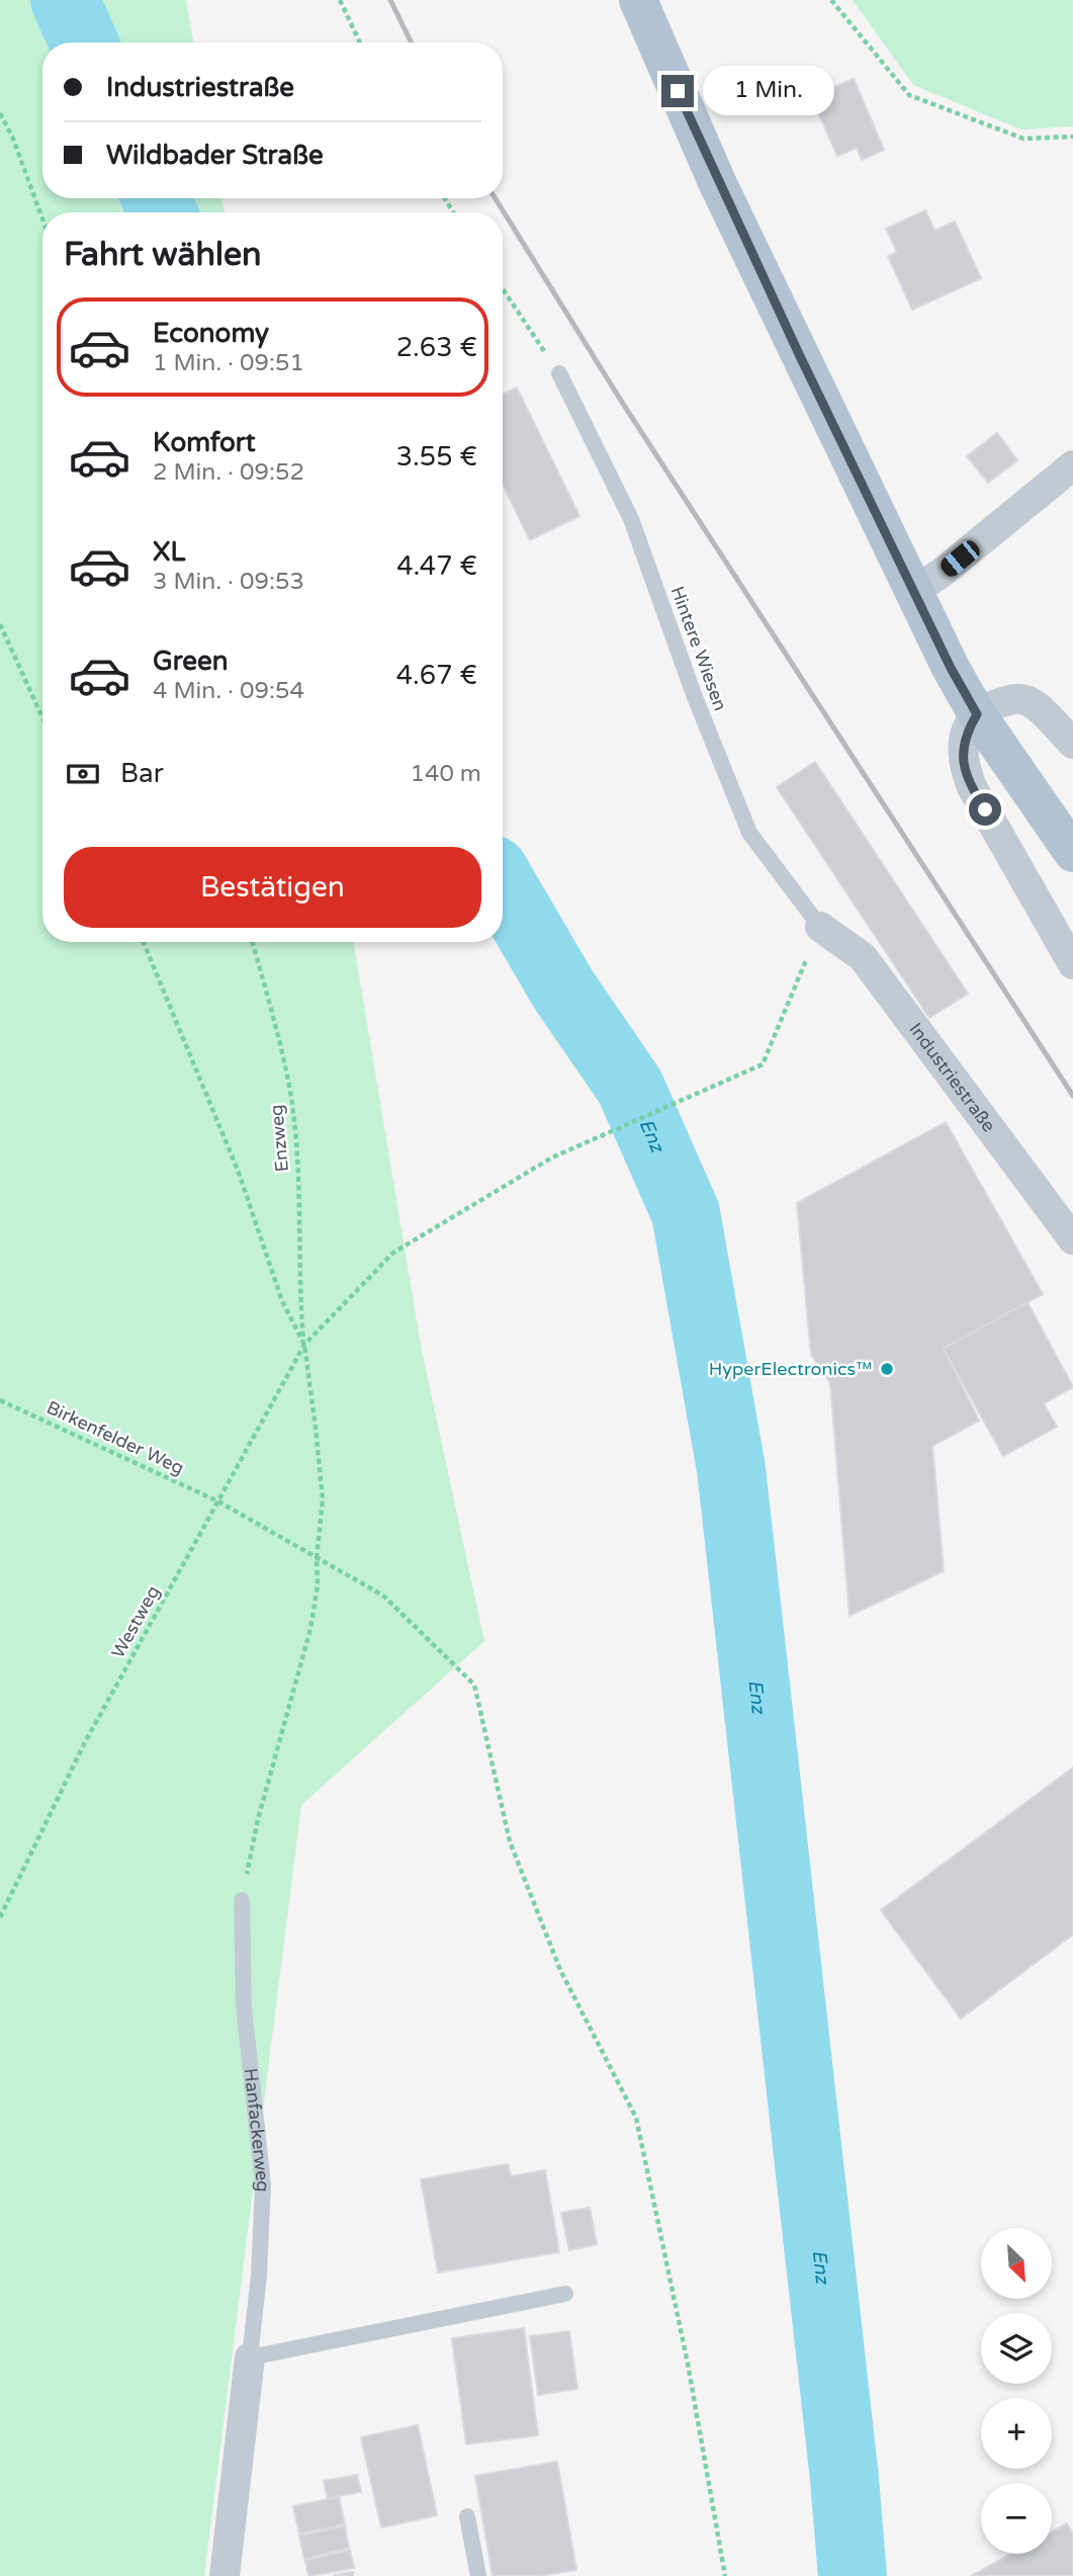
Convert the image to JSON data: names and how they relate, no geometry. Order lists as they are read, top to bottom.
{
  "streets": {
    "street": ["Industriestraße", "Hanfackerweg"],
    "lane": ["Hintere Wiesen"],
    "path": ["Enzweg", "Birkenfelder Weg", "Westweg"]
  },
  "crossings": [
    ["Hintere Wiesen", "Industriestraße"],
    ["Hintere Wiesen", "Westweg"],
    ["Industriestraße", "Westweg"],
    ["Enzweg", "Birkenfelder Weg"],
    ["Enzweg", "Westweg"],
    ["Enzweg", "Hanfackerweg"],
    ["Birkenfelder Weg", "Westweg"]
  ],
  "water": ["Enz"],
  "places": ["HyperElectronics™"],
  "north": "bottom right",
  "page": {
    "banner": ["Industriestraße", "Wildbader Straße"],
    "bubble": "1 Min.",
    "heading": "Fahrt wählen",
    "list": [
      {
        "name": "Economy",
        "note": "1 Min. · 09:51",
        "value": "2.63 €"
      },
      {
        "name": "Komfort",
        "note": "2 Min. · 09:52",
        "value": "3.55 €"
      },
      {
        "name": "XL",
        "note": "3 Min. · 09:53",
        "value": "4.47 €"
      },
      {
        "name": "Green",
        "note": "4 Min. · 09:54",
        "value": "4.67 €"
      }
    ],
    "pay": ["Bar", "140 m"],
    "buttons": "Bestätigen",
    "map_buttons": ["+", "−"]
  }
}
